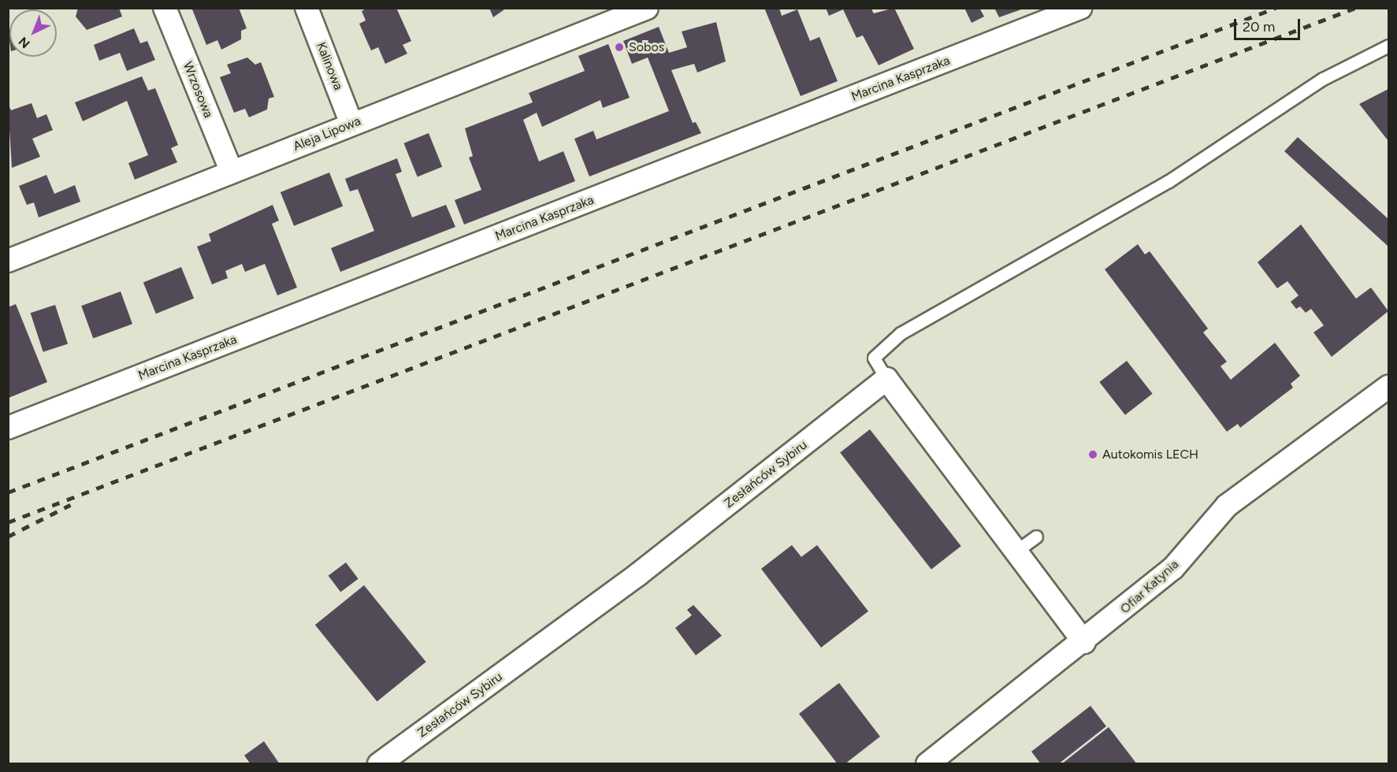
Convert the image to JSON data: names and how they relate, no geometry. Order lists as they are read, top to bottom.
{
  "streets": {
    "street": [
      "Kalinowa",
      "Marcina Kasprzaka",
      "Wrzosowa",
      "Aleja Lipowa",
      "Zesłańców Sybiru",
      "Ofiar Katynia"
    ]
  },
  "crossings": [
    ["Kalinowa", "Aleja Lipowa"],
    ["Wrzosowa", "Aleja Lipowa"]
  ],
  "places": ["Sobos", "Autokomis LECH"],
  "scale_bar": "20 m",
  "north": "bottom left"
}
